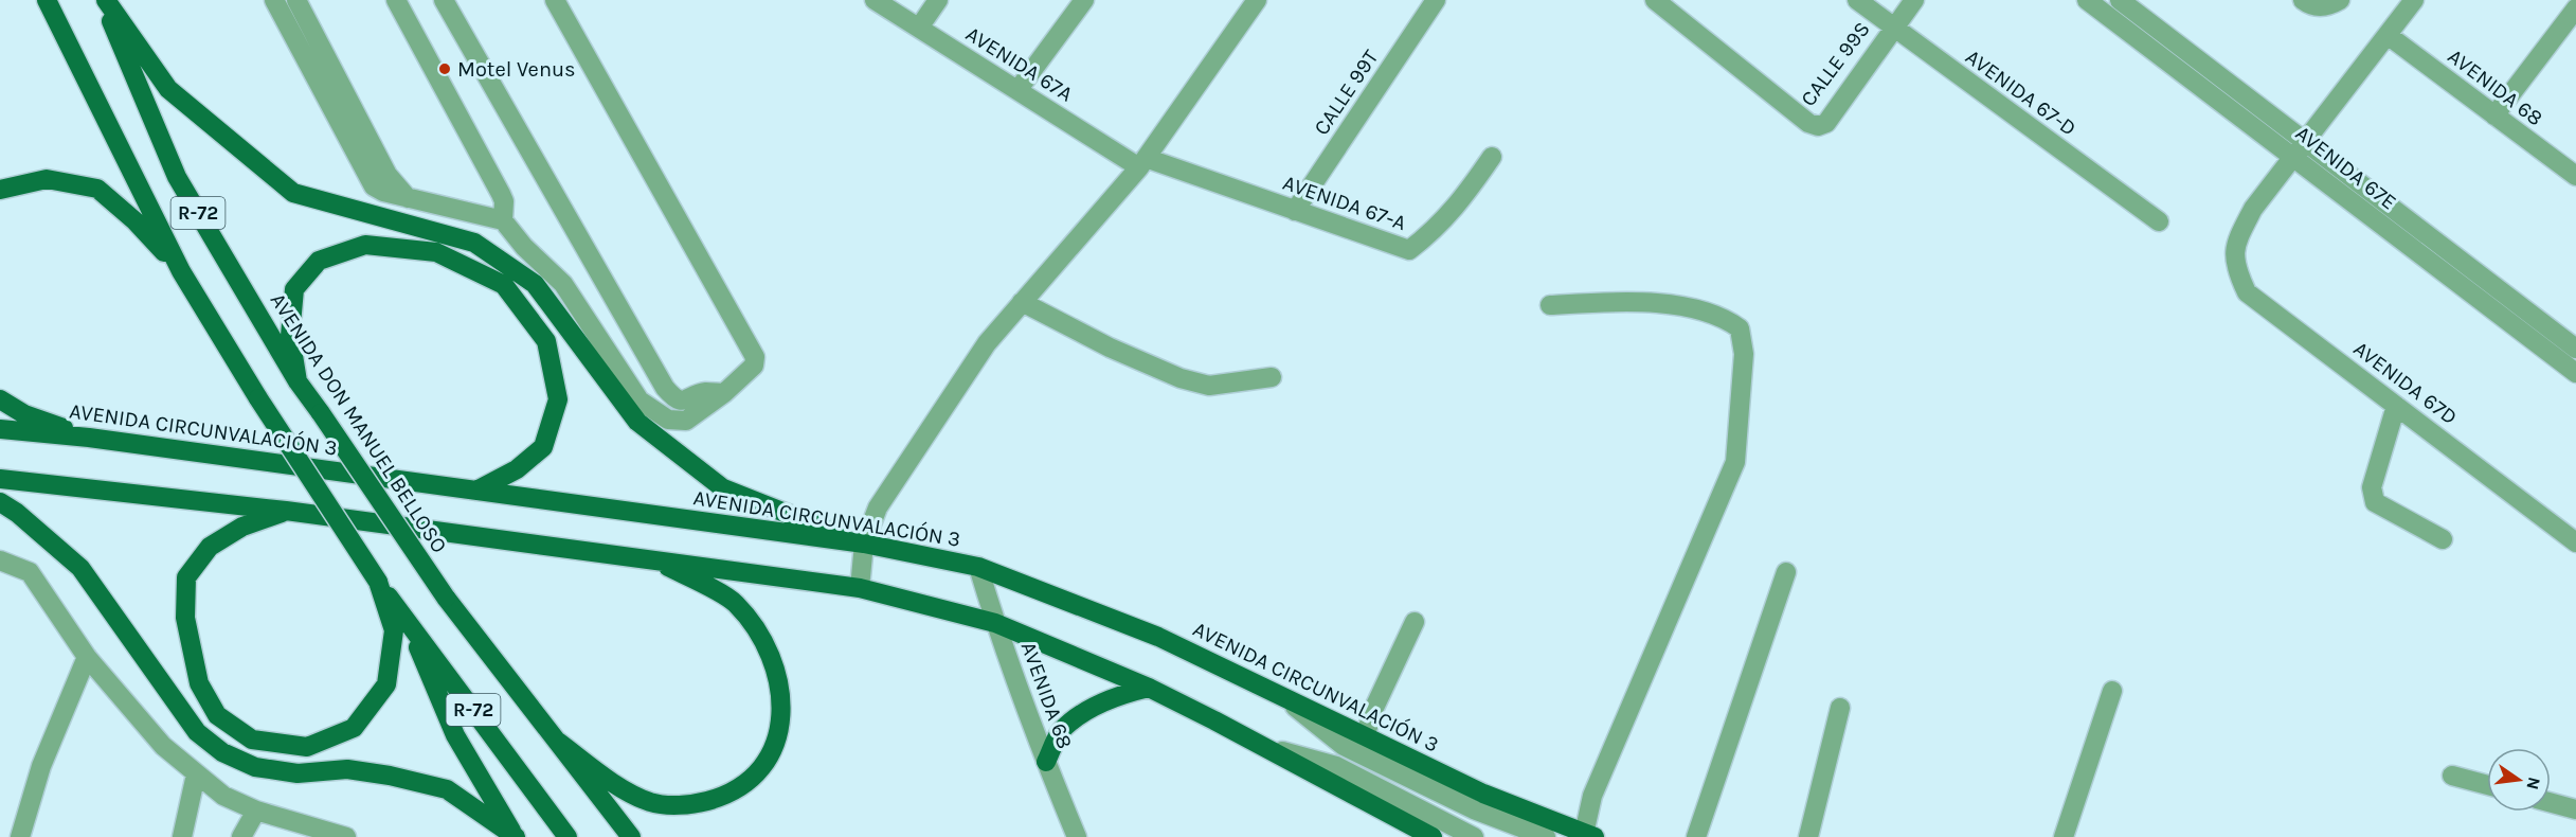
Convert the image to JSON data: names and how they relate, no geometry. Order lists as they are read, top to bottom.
{
  "streets": {
    "main road": ["R-72", "AVENIDA DON MANUEL BELLOSO", "AVENIDA CIRCUNVALACIÓN 3"],
    "street": [
      "AVENIDA 67A",
      "CALLE 99S",
      "AVENIDA 68",
      "CALLE 99T",
      "AVENIDA 67-D",
      "AVENIDA 67E",
      "AVENIDA 67-A",
      "AVENIDA 67D"
    ]
  },
  "crossings": [
    ["AVENIDA 67A", "AVENIDA 67-A"],
    ["CALLE 99S", "AVENIDA 67-D"],
    ["AVENIDA 68", "AVENIDA CIRCUNVALACIÓN 3"],
    ["CALLE 99T", "AVENIDA 67-A"],
    ["AVENIDA 67E", "AVENIDA 67D"]
  ],
  "places": ["Motel Venus"],
  "north": "right"
}
